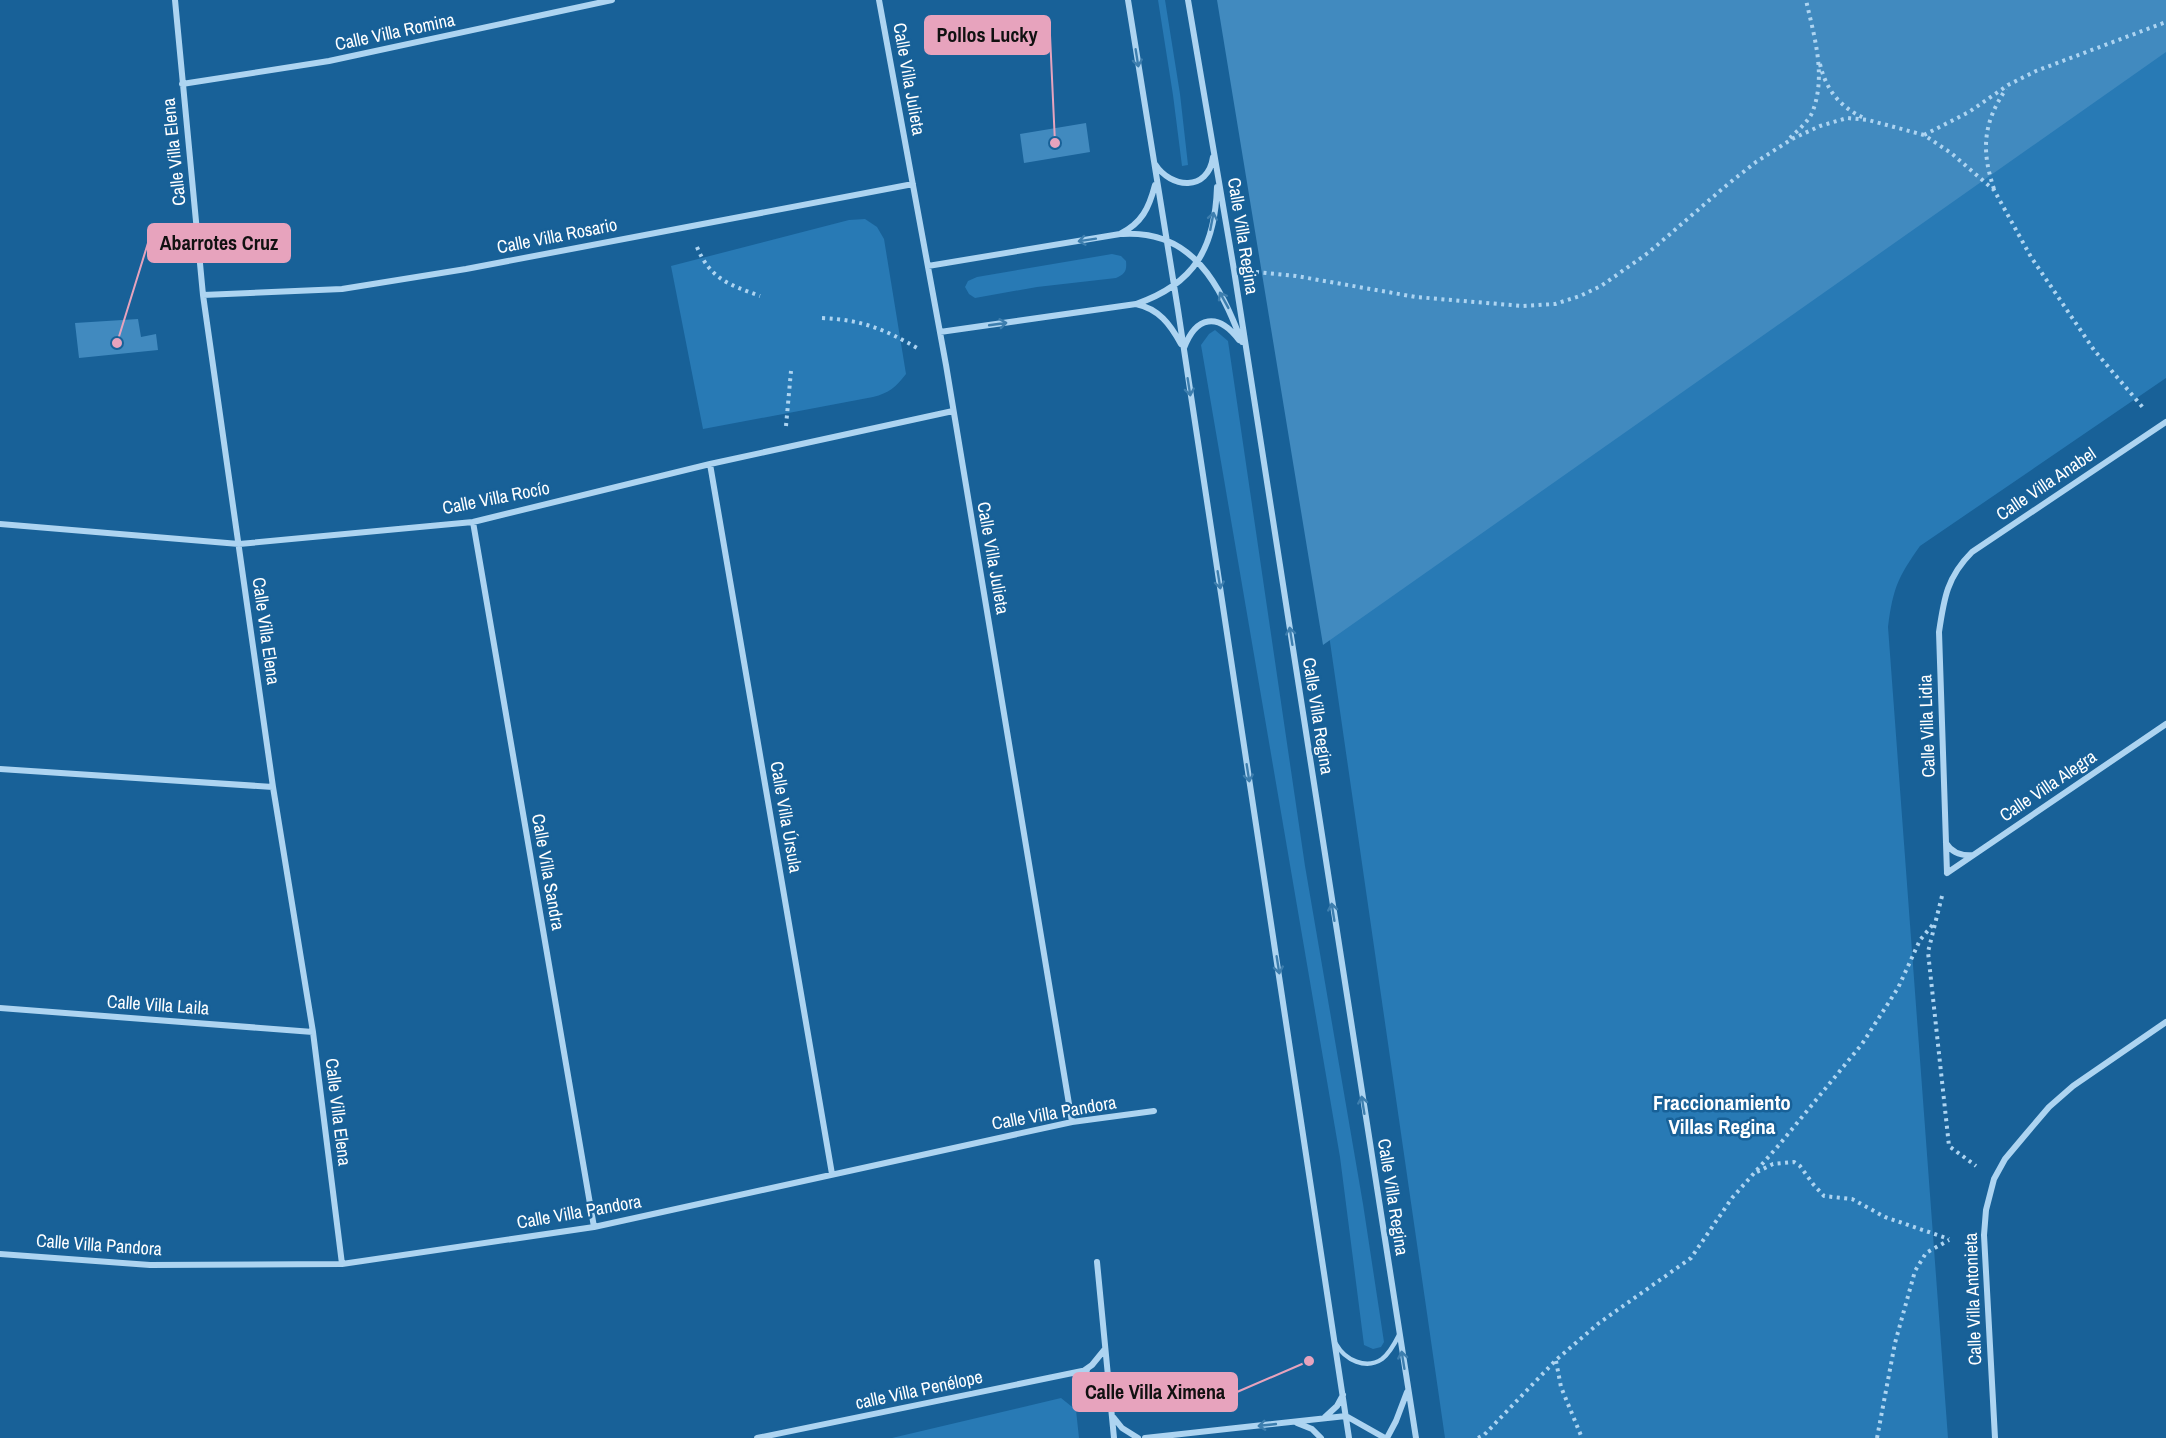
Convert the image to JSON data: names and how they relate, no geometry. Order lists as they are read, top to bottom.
{
  "streets": {
    "street": [
      "Calle Villa Romina",
      "Calle Villa Julieta",
      "Calle Villa Elena",
      "Calle Villa Rosario",
      "Calle Villa Regina",
      "Calle Villa Anabel",
      "Calle Villa Rocío",
      "Calle Villa Lidia",
      "Calle Villa Alegra",
      "Calle Villa Úrsula",
      "Calle Villa Sandra",
      "Calle Villa Laila",
      "Calle Villa Pandora",
      "Calle Villa Antonieta",
      "calle Villa Penélope"
    ]
  },
  "crossings": [
    ["Calle Villa Romina", "Calle Villa Elena"],
    ["Calle Villa Julieta", "Calle Villa Rosario"],
    ["Calle Villa Julieta", "Calle Villa Rocío"],
    ["Calle Villa Julieta", "Calle Villa Pandora"],
    ["Calle Villa Elena", "Calle Villa Rosario"],
    ["Calle Villa Elena", "Calle Villa Rocío"],
    ["Calle Villa Elena", "Calle Villa Laila"],
    ["Calle Villa Elena", "Calle Villa Pandora"],
    ["Calle Villa Anabel", "Calle Villa Lidia"],
    ["Calle Villa Rocío", "Calle Villa Úrsula"],
    ["Calle Villa Rocío", "Calle Villa Sandra"],
    ["Calle Villa Lidia", "Calle Villa Alegra"],
    ["Calle Villa Úrsula", "Calle Villa Pandora"],
    ["Calle Villa Sandra", "Calle Villa Pandora"]
  ],
  "one_way": ["Calle Villa Regina"],
  "districts": ["Fraccionamiento Villas Regina"],
  "places": ["Pollos Lucky", "Abarrotes Cruz", "Calle Villa Ximena"]
}
